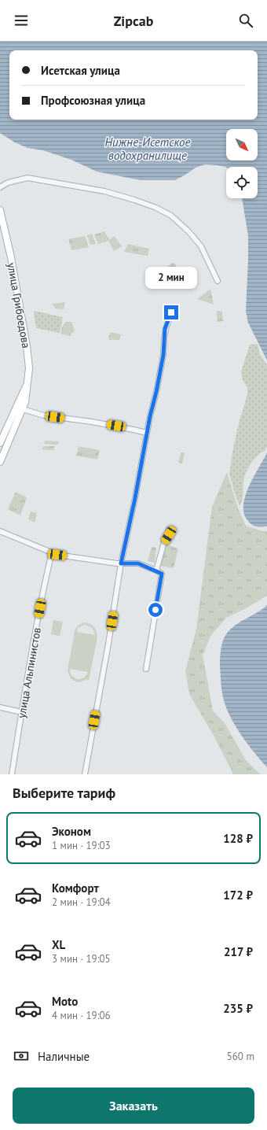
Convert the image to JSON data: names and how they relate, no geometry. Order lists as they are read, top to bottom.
{
  "streets": {
    "main road": ["улица Грибоедова"],
    "street": ["улица Альпинистов"]
  },
  "water": ["Нижне-Исетское водохранилище"],
  "north": "bottom right",
  "page": {
    "header": "Zipcab",
    "banner": ["Исетская улица", "Профсоюзная улица"],
    "bubble": "2 мин",
    "heading": "Выберите тариф",
    "list": [
      {
        "name": "Эконом",
        "note": "1 мин · 19:03",
        "value": "128 ₽"
      },
      {
        "name": "Комфорт",
        "note": "2 мин · 19:04",
        "value": "172 ₽"
      },
      {
        "name": "XL",
        "note": "3 мин · 19:05",
        "value": "217 ₽"
      },
      {
        "name": "Moto",
        "note": "4 мин · 19:06",
        "value": "235 ₽"
      }
    ],
    "pay": ["Наличные", "560 m"],
    "buttons": "Заказать"
  }
}
